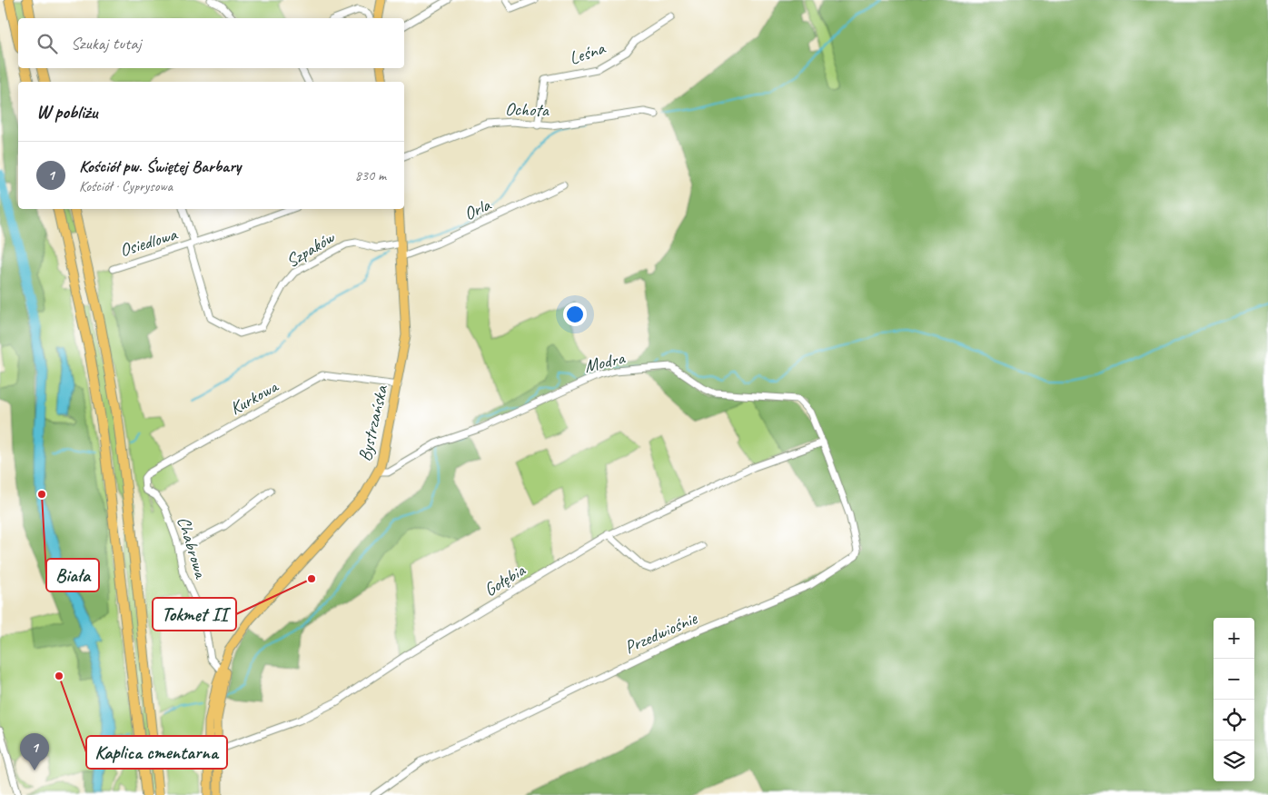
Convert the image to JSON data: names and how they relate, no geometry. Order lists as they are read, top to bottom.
{
  "streets": {
    "main road": ["Bystrzańska"],
    "street": [
      "Leśna",
      "Ochota",
      "Orla",
      "Osiedlowa",
      "Szpaków",
      "Modra",
      "Kurkowa",
      "Chabrowa",
      "Gołębia",
      "Przedwiośnie"
    ]
  },
  "crossings": [
    ["Leśna", "Ochota"],
    ["Orla", "Bystrzańska"],
    ["Osiedlowa", "Szpaków"],
    ["Szpaków", "Bystrzańska"],
    ["Modra", "Bystrzańska"],
    ["Modra", "Gołębia"],
    ["Modra", "Przedwiośnie"],
    ["Kurkowa", "Bystrzańska"],
    ["Kurkowa", "Chabrowa"],
    ["Bystrzańska", "Chabrowa"],
    ["Bystrzańska", "Gołębia"],
    ["Gołębia", "Przedwiośnie"]
  ],
  "places": ["Biała", "Tokmet II", "Kaplica cmentarna"],
  "page": {
    "search": "Szukaj tutaj",
    "heading": "W pobliżu",
    "list": [
      {
        "mark": "1",
        "name": "Kościół pw. Świętej Barbary",
        "note": "Kościół · Cyprysowa",
        "value": "830 m"
      }
    ],
    "map_buttons": ["+", "−"],
    "pins": "1"
  }
}
